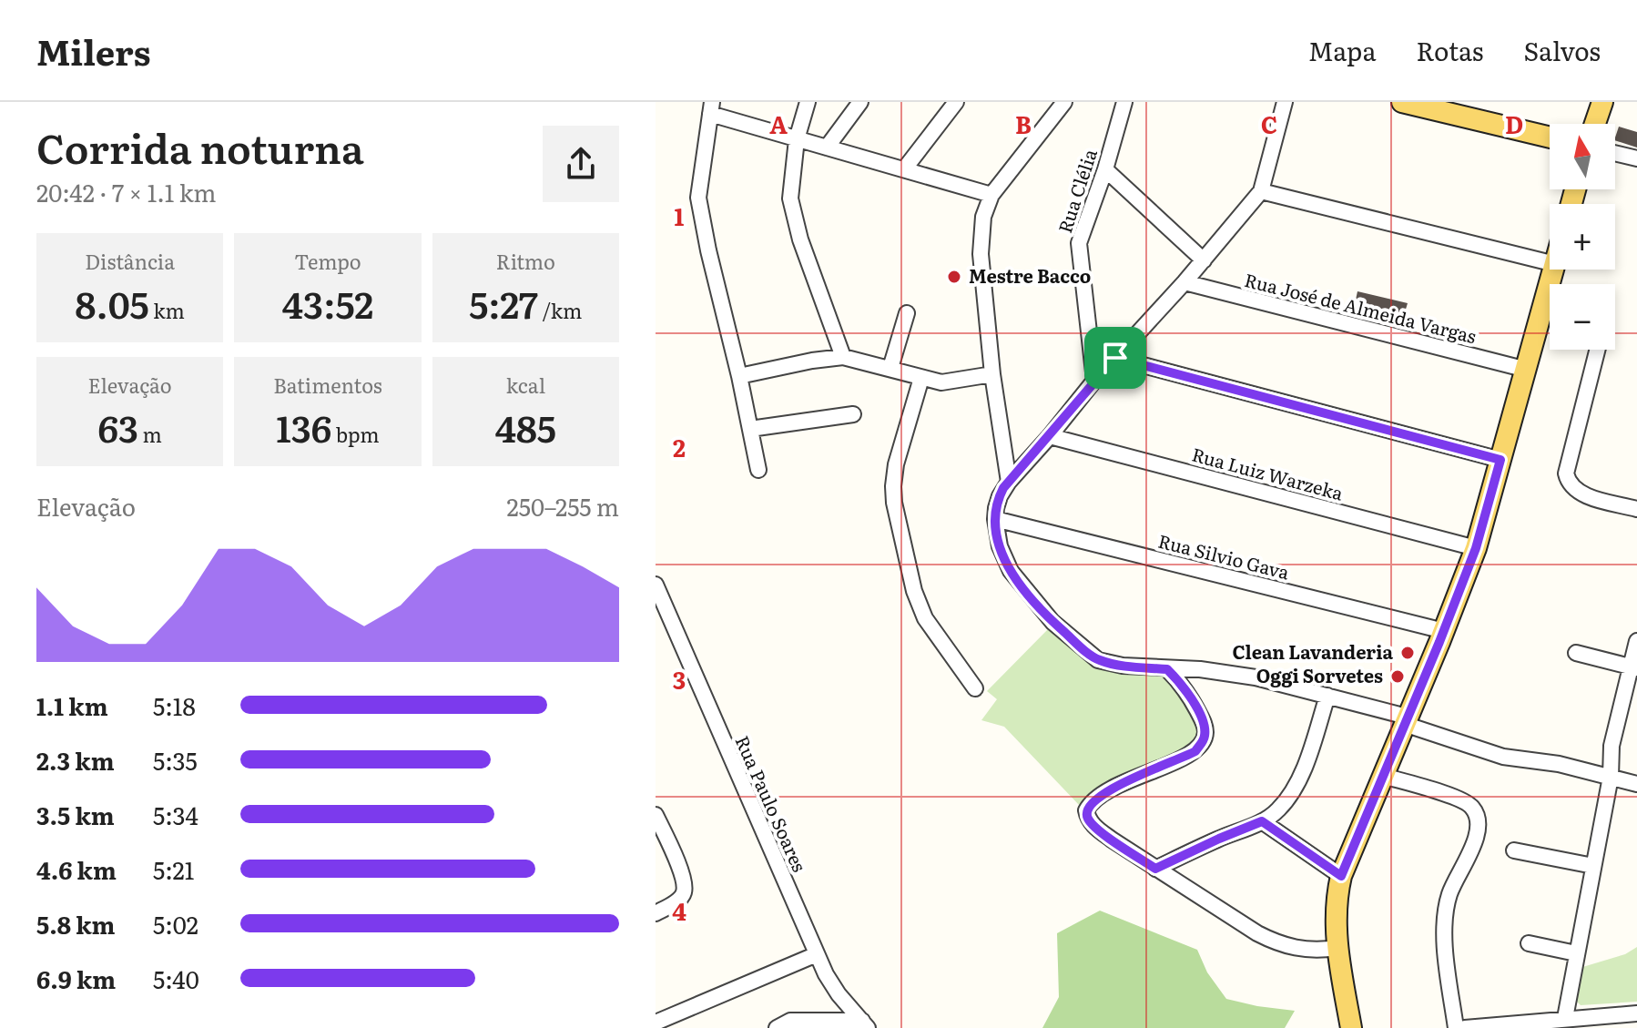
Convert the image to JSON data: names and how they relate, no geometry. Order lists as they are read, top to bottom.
{
  "streets": {
    "street": [
      "Rua Clélia",
      "Rua José de Almeida Vargas",
      "Rua Luiz Warzeka",
      "Rua Silvio Gava",
      "Rua Paulo Soares"
    ]
  },
  "places": ["Mestre Bacco", "Clean Lavanderia", "Oggi Sorvetes"],
  "north": "top",
  "page": {
    "header": "Milers",
    "nav": ["Mapa", "Rotas", "Salvos"],
    "heading": ["Corrida noturna", "20:42 · 7 × 1.1 km"],
    "map_buttons": ["+", "−"],
    "stats": [
      ["Distância", "8.05 km"],
      ["Tempo", "43:52"],
      ["Ritmo", "5:27 /km"],
      ["Elevação", "63 m"],
      ["Batimentos", "136 bpm"],
      ["kcal", "485"]
    ],
    "chart": ["Elevação", "250–255 m"],
    "list": [
      {
        "name": "1.1 km",
        "note": "5:18"
      },
      {
        "name": "2.3 km",
        "note": "5:35"
      },
      {
        "name": "3.5 km",
        "note": "5:34"
      },
      {
        "name": "4.6 km",
        "note": "5:21"
      },
      {
        "name": "5.8 km",
        "note": "5:02"
      },
      {
        "name": "6.9 km",
        "note": "5:40"
      }
    ]
  },
  "grid": {
    "columns": [
      "A",
      "B",
      "C",
      "D"
    ],
    "rows": [
      "1",
      "2",
      "3",
      "4"
    ]
  }
}
